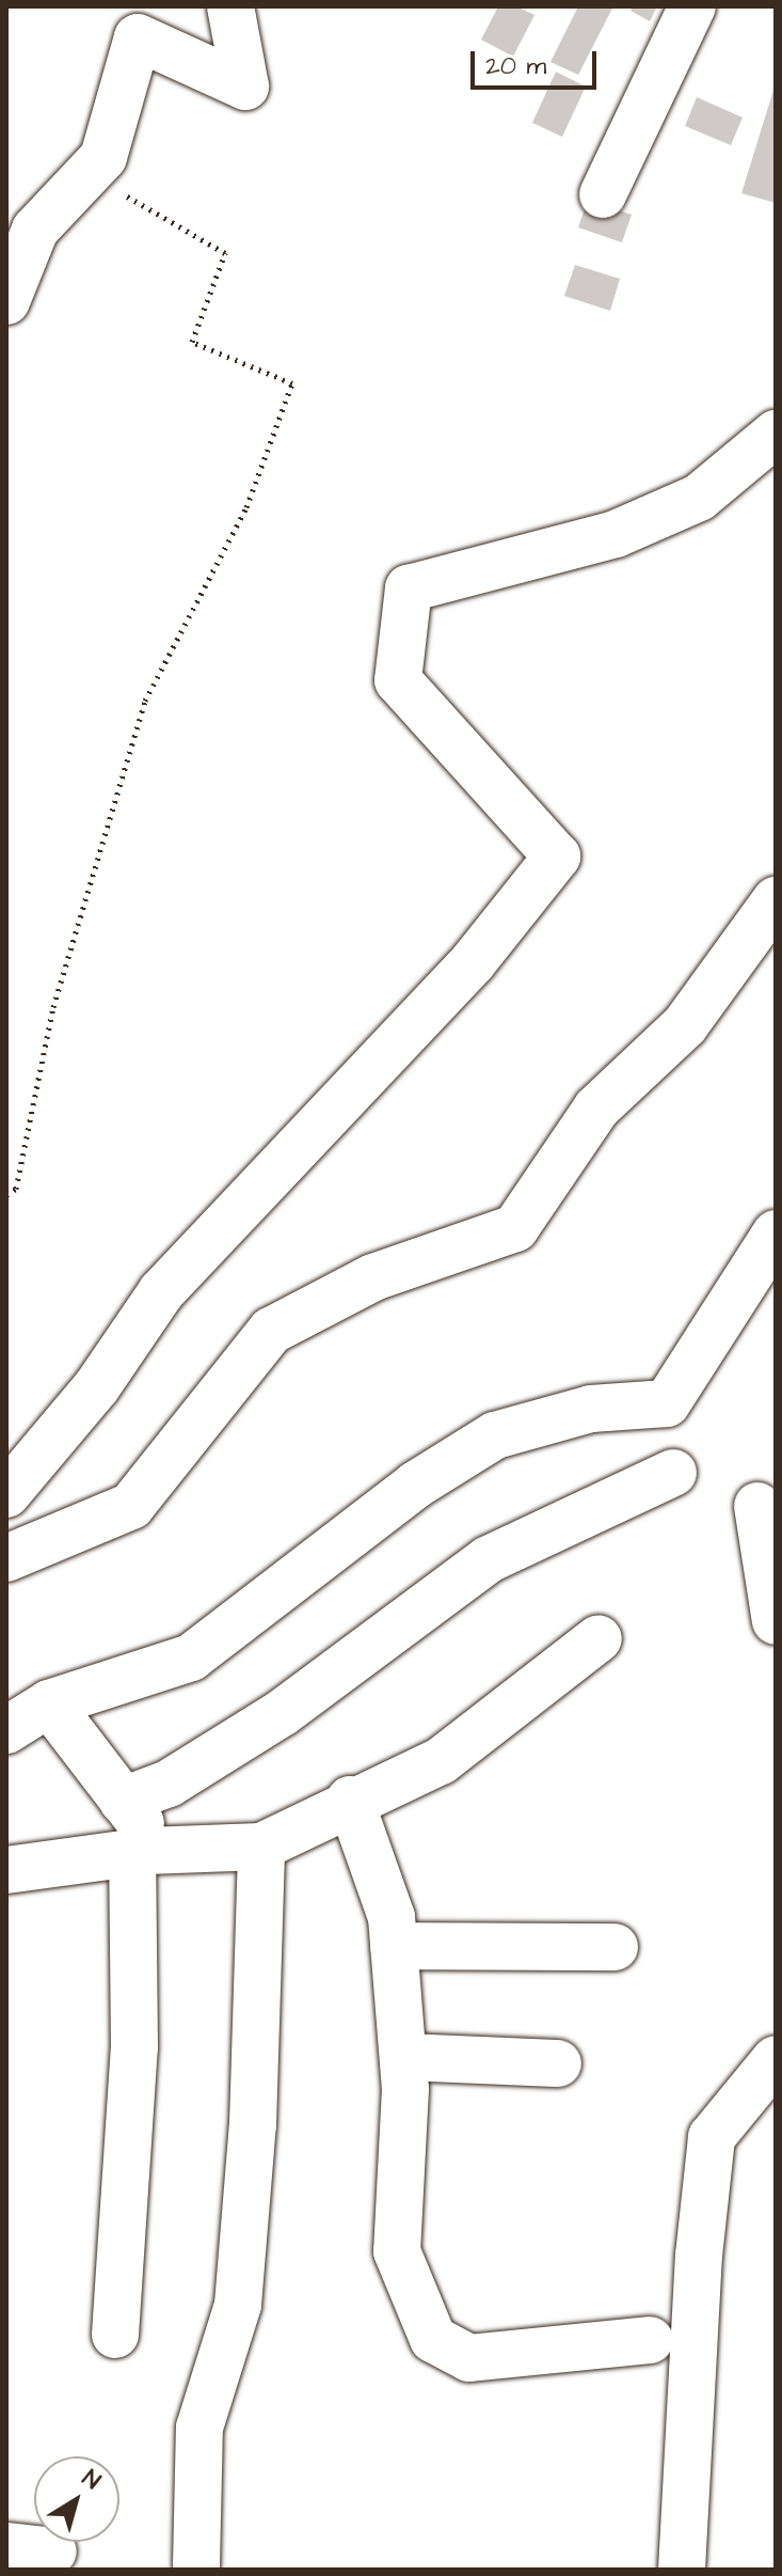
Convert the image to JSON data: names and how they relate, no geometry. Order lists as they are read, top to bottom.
{
  "scale_bar": "20 m",
  "north": "top right"
}
